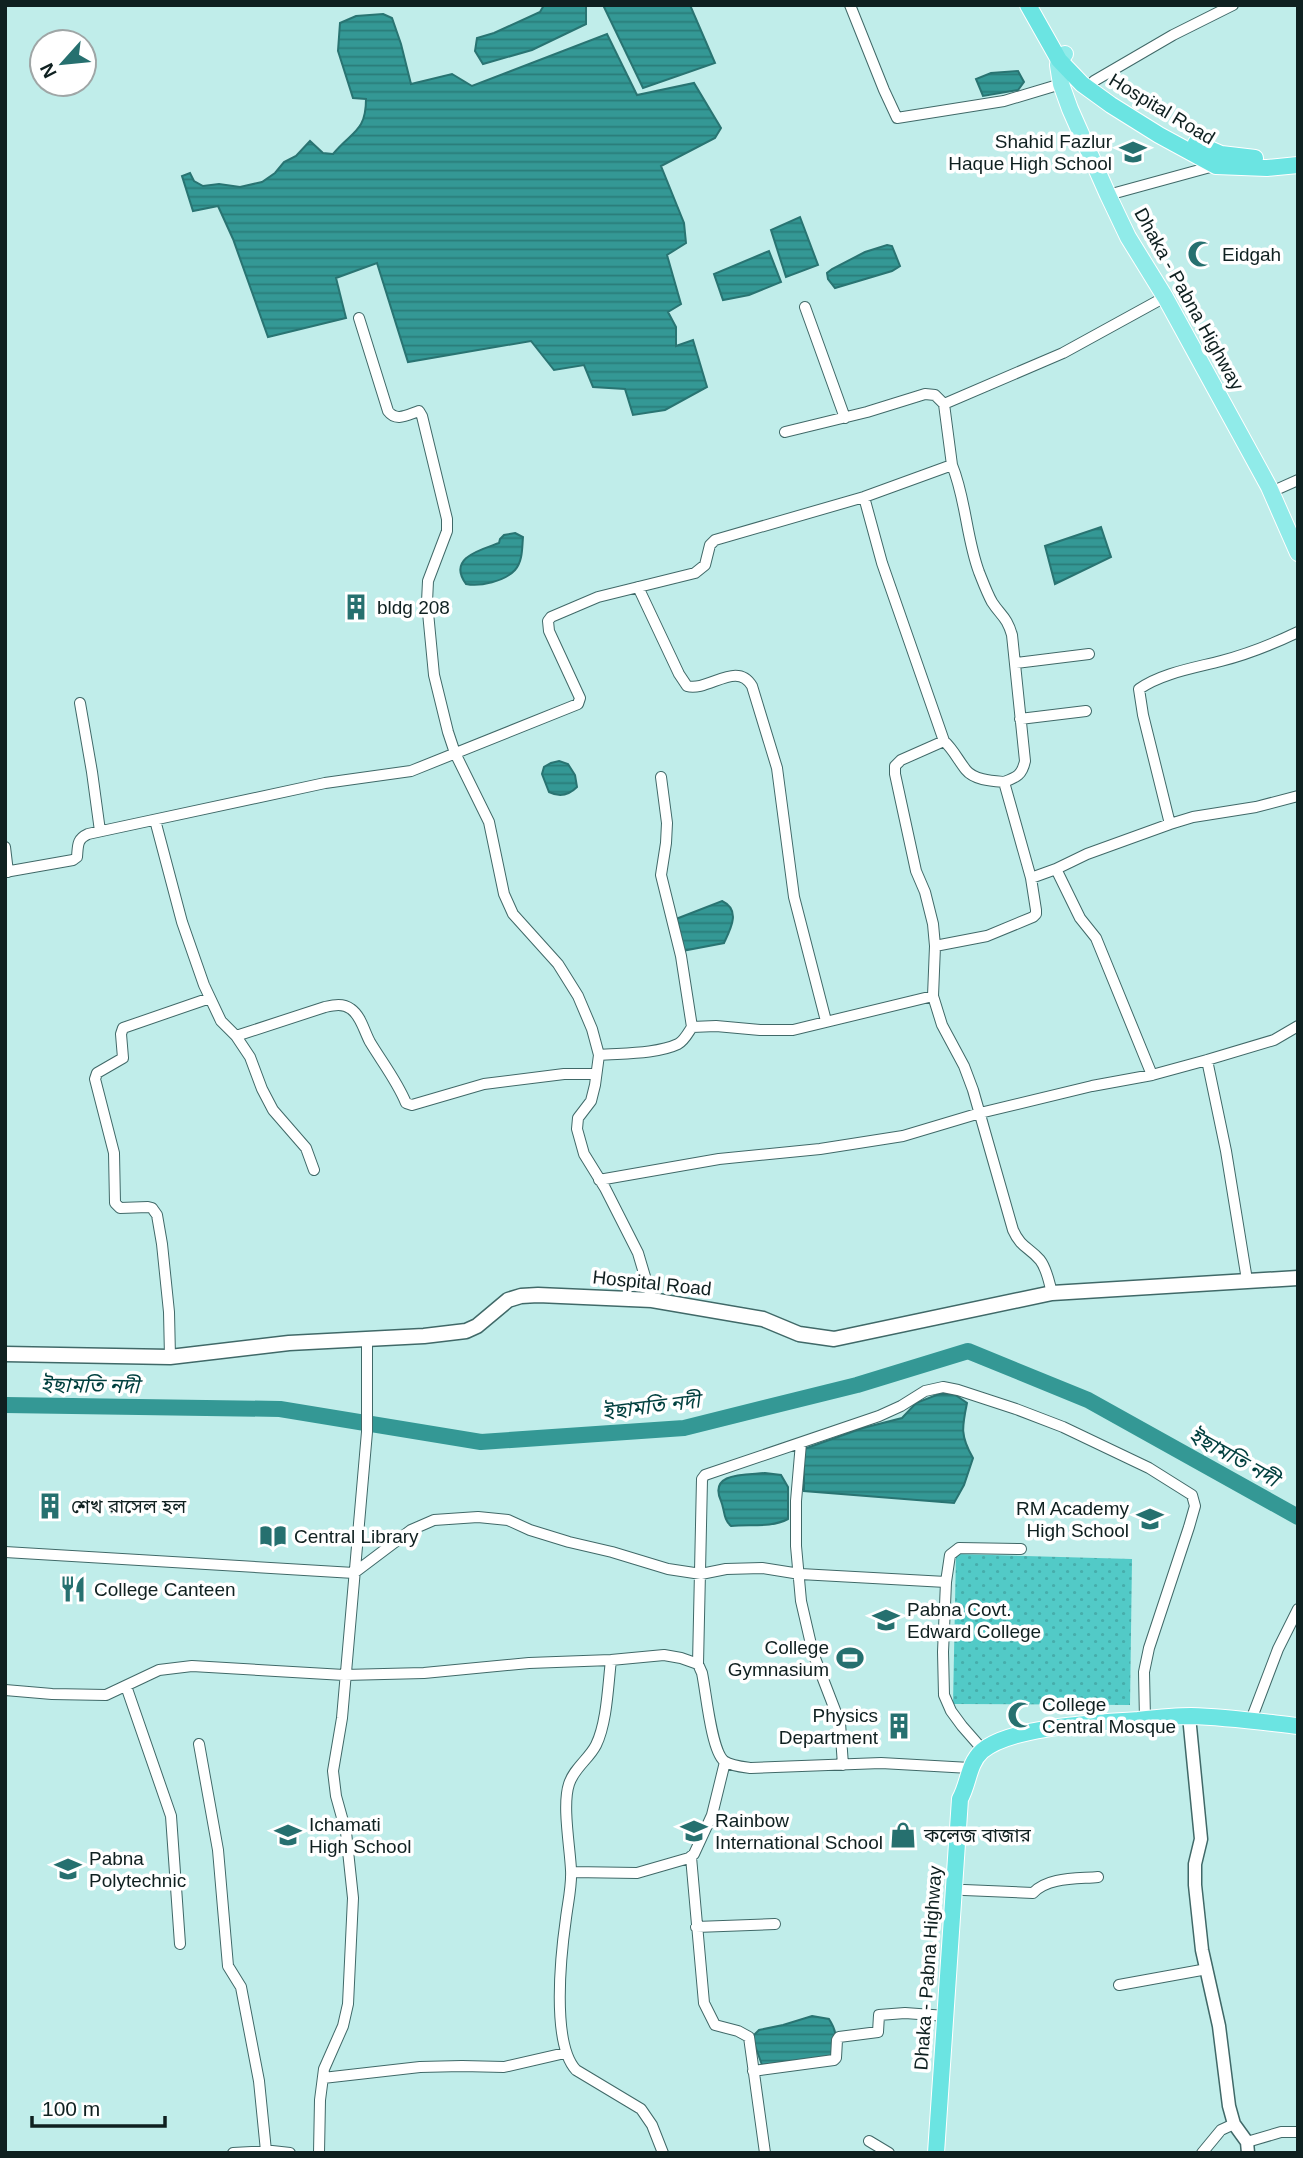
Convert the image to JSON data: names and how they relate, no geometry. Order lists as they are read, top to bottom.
{
  "streets": {
    "highway": ["Hospital Road", "Dhaka - Pabna Highway"]
  },
  "crossings": [
    ["Hospital Road", "Dhaka - Pabna Highway"]
  ],
  "water": ["ইছামতি নদী"],
  "places": {
    "school or university": [
      "Shahid Fazlur Haque High School",
      "RM Academy High School",
      "Pabna Covt. Edward College",
      "Rainbow International School",
      "Ichamati High School",
      "Pabna Polytechnic"
    ],
    "mosque": ["Eidgah", "College Central Mosque"],
    "building": ["bldg 208", "শেখ রাসেল হল", "Physics Department"],
    "library": ["Central Library"],
    "restaurant": ["College Canteen"],
    "sports": ["College Gymnasium"],
    "shop": ["কলেজ বাজার"]
  },
  "scale_bar": "100 m",
  "north": "bottom left"
}
